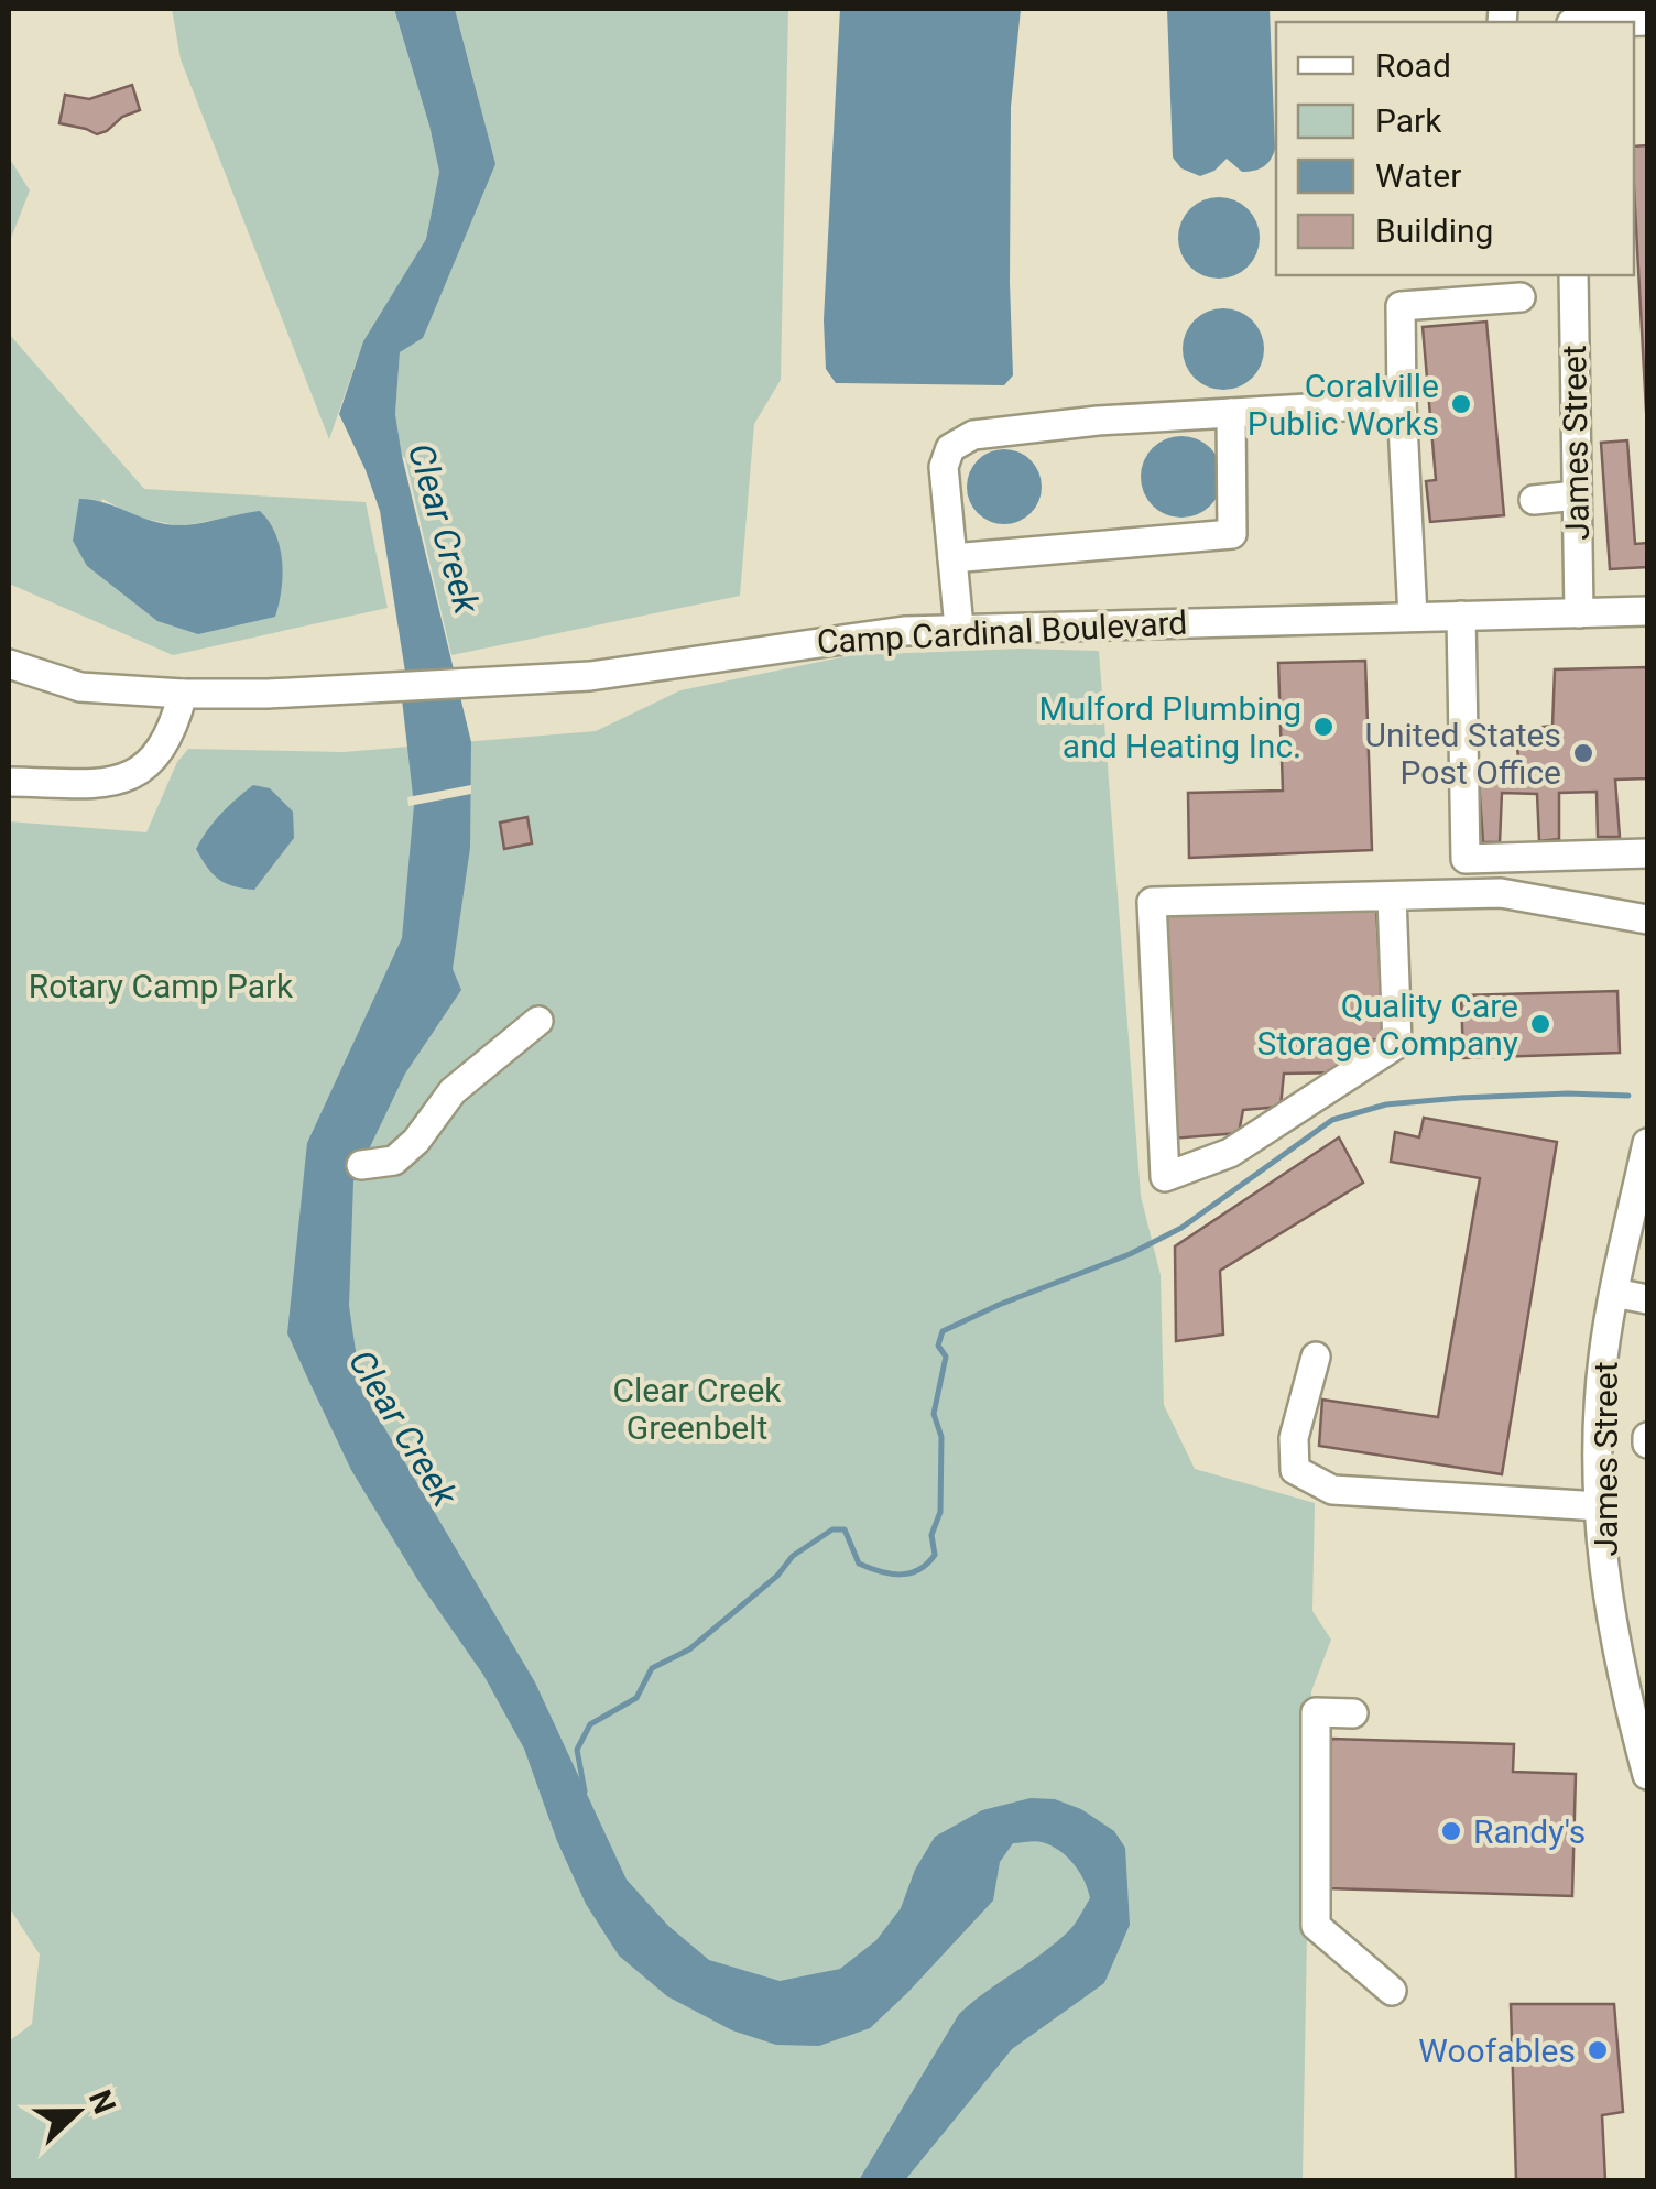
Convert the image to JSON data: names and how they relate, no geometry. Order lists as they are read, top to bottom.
{
  "streets": {
    "street": ["James Street", "Camp Cardinal Boulevard"]
  },
  "crossings": [
    ["James Street", "Camp Cardinal Boulevard"]
  ],
  "water": ["Clear Creek"],
  "parks": ["Rotary Camp Park", "Clear Creek Greenbelt"],
  "places": [
    "Coralville Public Works",
    "Mulford Plumbing and Heating Inc.",
    "United States Post Office",
    "Quality Care Storage Company",
    "Randy's",
    "Woofables"
  ],
  "legend": [
    "Road",
    "Park",
    "Water",
    "Building"
  ],
  "north": "right"
}
